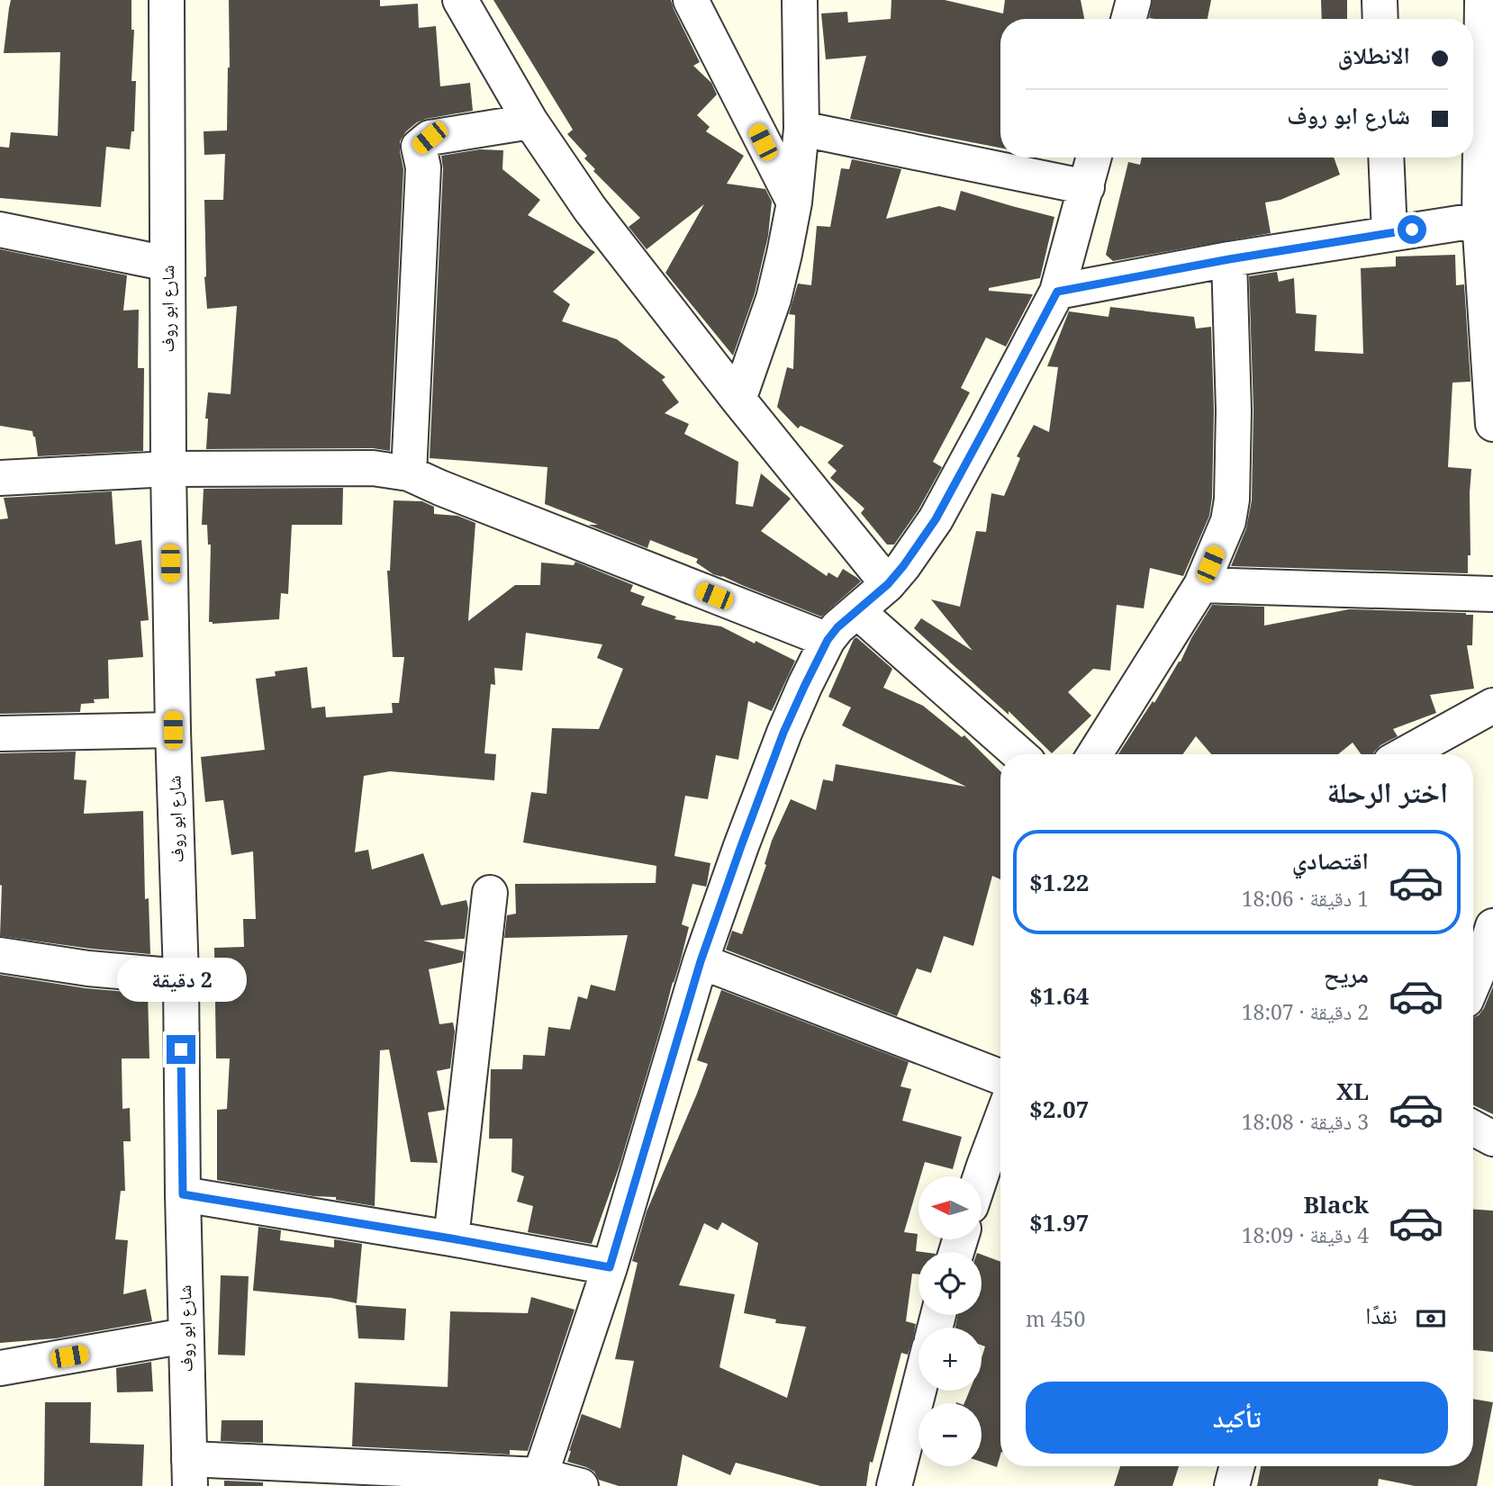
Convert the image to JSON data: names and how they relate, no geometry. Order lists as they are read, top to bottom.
{
  "streets": {
    "street": ["شارع ابو روف"]
  },
  "north": "left",
  "page": {
    "banner": ["الانطلاق", "شارع ابو روف"],
    "heading": "اختر الرحلة",
    "list": [
      {
        "name": "اقتصادي",
        "note": "1 دقيقة · 18:06",
        "value": "$1.22"
      },
      {
        "name": "مريح",
        "note": "2 دقيقة · 18:07",
        "value": "$1.64"
      },
      {
        "name": "XL",
        "note": "3 دقيقة · 18:08",
        "value": "$2.07"
      },
      {
        "name": "Black",
        "note": "4 دقيقة · 18:09",
        "value": "$1.97"
      }
    ],
    "bubble": "2 دقيقة",
    "map_buttons": ["+", "−"],
    "pay": ["نقدًا", "450 m"],
    "buttons": "تأكيد"
  }
}
